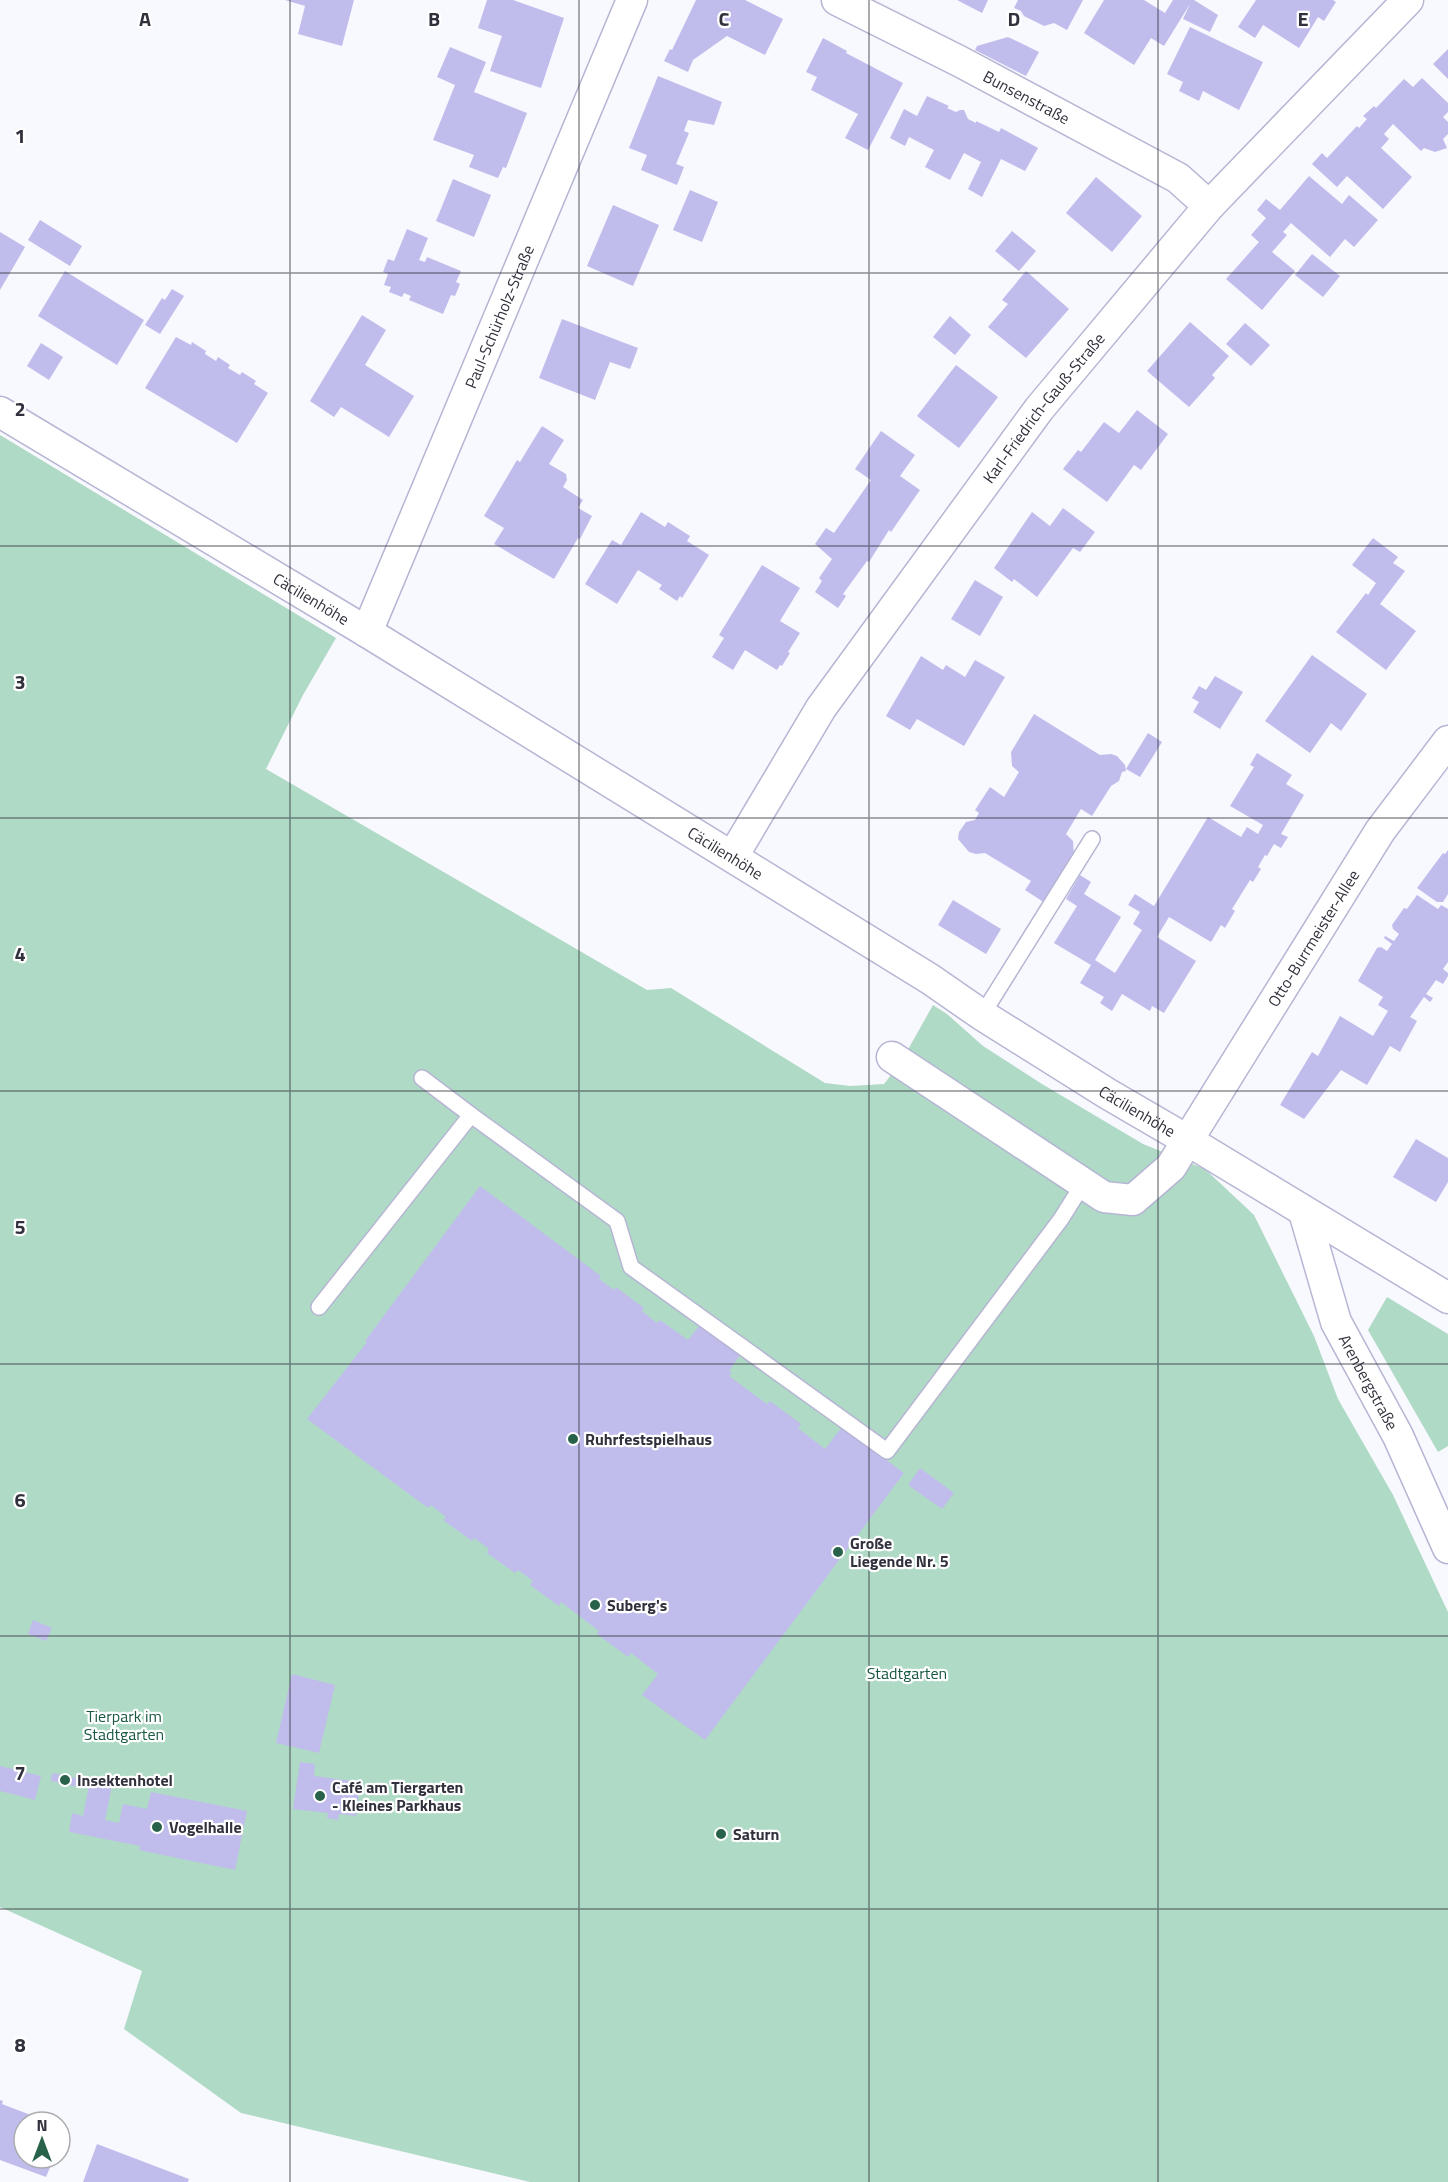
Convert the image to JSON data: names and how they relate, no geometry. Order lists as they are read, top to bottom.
{
  "streets": {
    "street": [
      "Bunsenstraße",
      "Paul-Schürholz-Straße",
      "Karl-Friedrich-Gauß-Straße",
      "Cäcilienhöhe",
      "Otto-Burrmeister-Allee",
      "Arenbergstraße"
    ]
  },
  "crossings": [
    ["Bunsenstraße", "Karl-Friedrich-Gauß-Straße"],
    ["Paul-Schürholz-Straße", "Cäcilienhöhe"],
    ["Karl-Friedrich-Gauß-Straße", "Cäcilienhöhe"],
    ["Cäcilienhöhe", "Otto-Burrmeister-Allee"],
    ["Cäcilienhöhe", "Arenbergstraße"]
  ],
  "parks": ["Stadtgarten", "Tierpark im Stadtgarten"],
  "places": [
    "Ruhrfestspielhaus",
    "Große Liegende Nr. 5",
    "Suberg's",
    "Insektenhotel",
    "Café am Tiergarten - Kleines Parkhaus",
    "Vogelhalle",
    "Saturn"
  ],
  "north": "top",
  "grid": {
    "columns": [
      "A",
      "B",
      "C",
      "D",
      "E"
    ],
    "rows": [
      "1",
      "2",
      "3",
      "4",
      "5",
      "6",
      "7",
      "8"
    ]
  }
}
